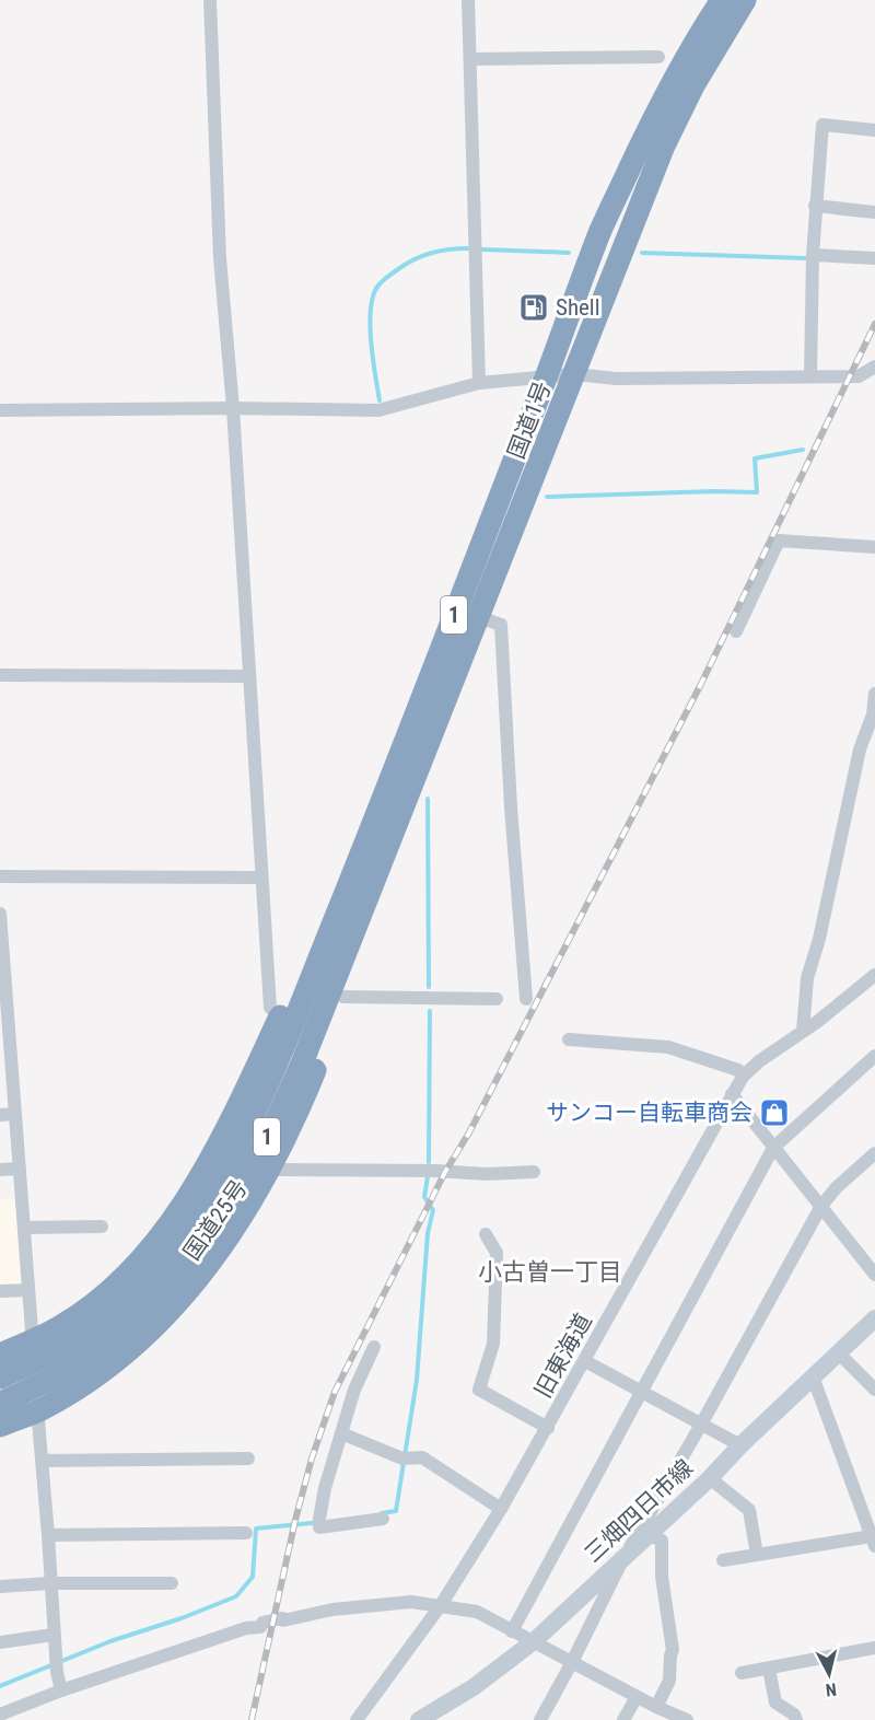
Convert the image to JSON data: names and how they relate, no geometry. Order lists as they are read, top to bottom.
{
  "streets": {
    "highway": ["国道1号", "1", "国道25号"],
    "main road": ["三畑四日市線"],
    "street": ["旧東海道"]
  },
  "crossings": [
    ["国道1号", "1"],
    ["国道1号", "国道25号"],
    ["1", "国道25号"]
  ],
  "districts": ["小古曽一丁目"],
  "places": {
    "fuel station": ["Shell"],
    "shop": ["サンコー自転車商会"]
  },
  "north": "bottom"
}
